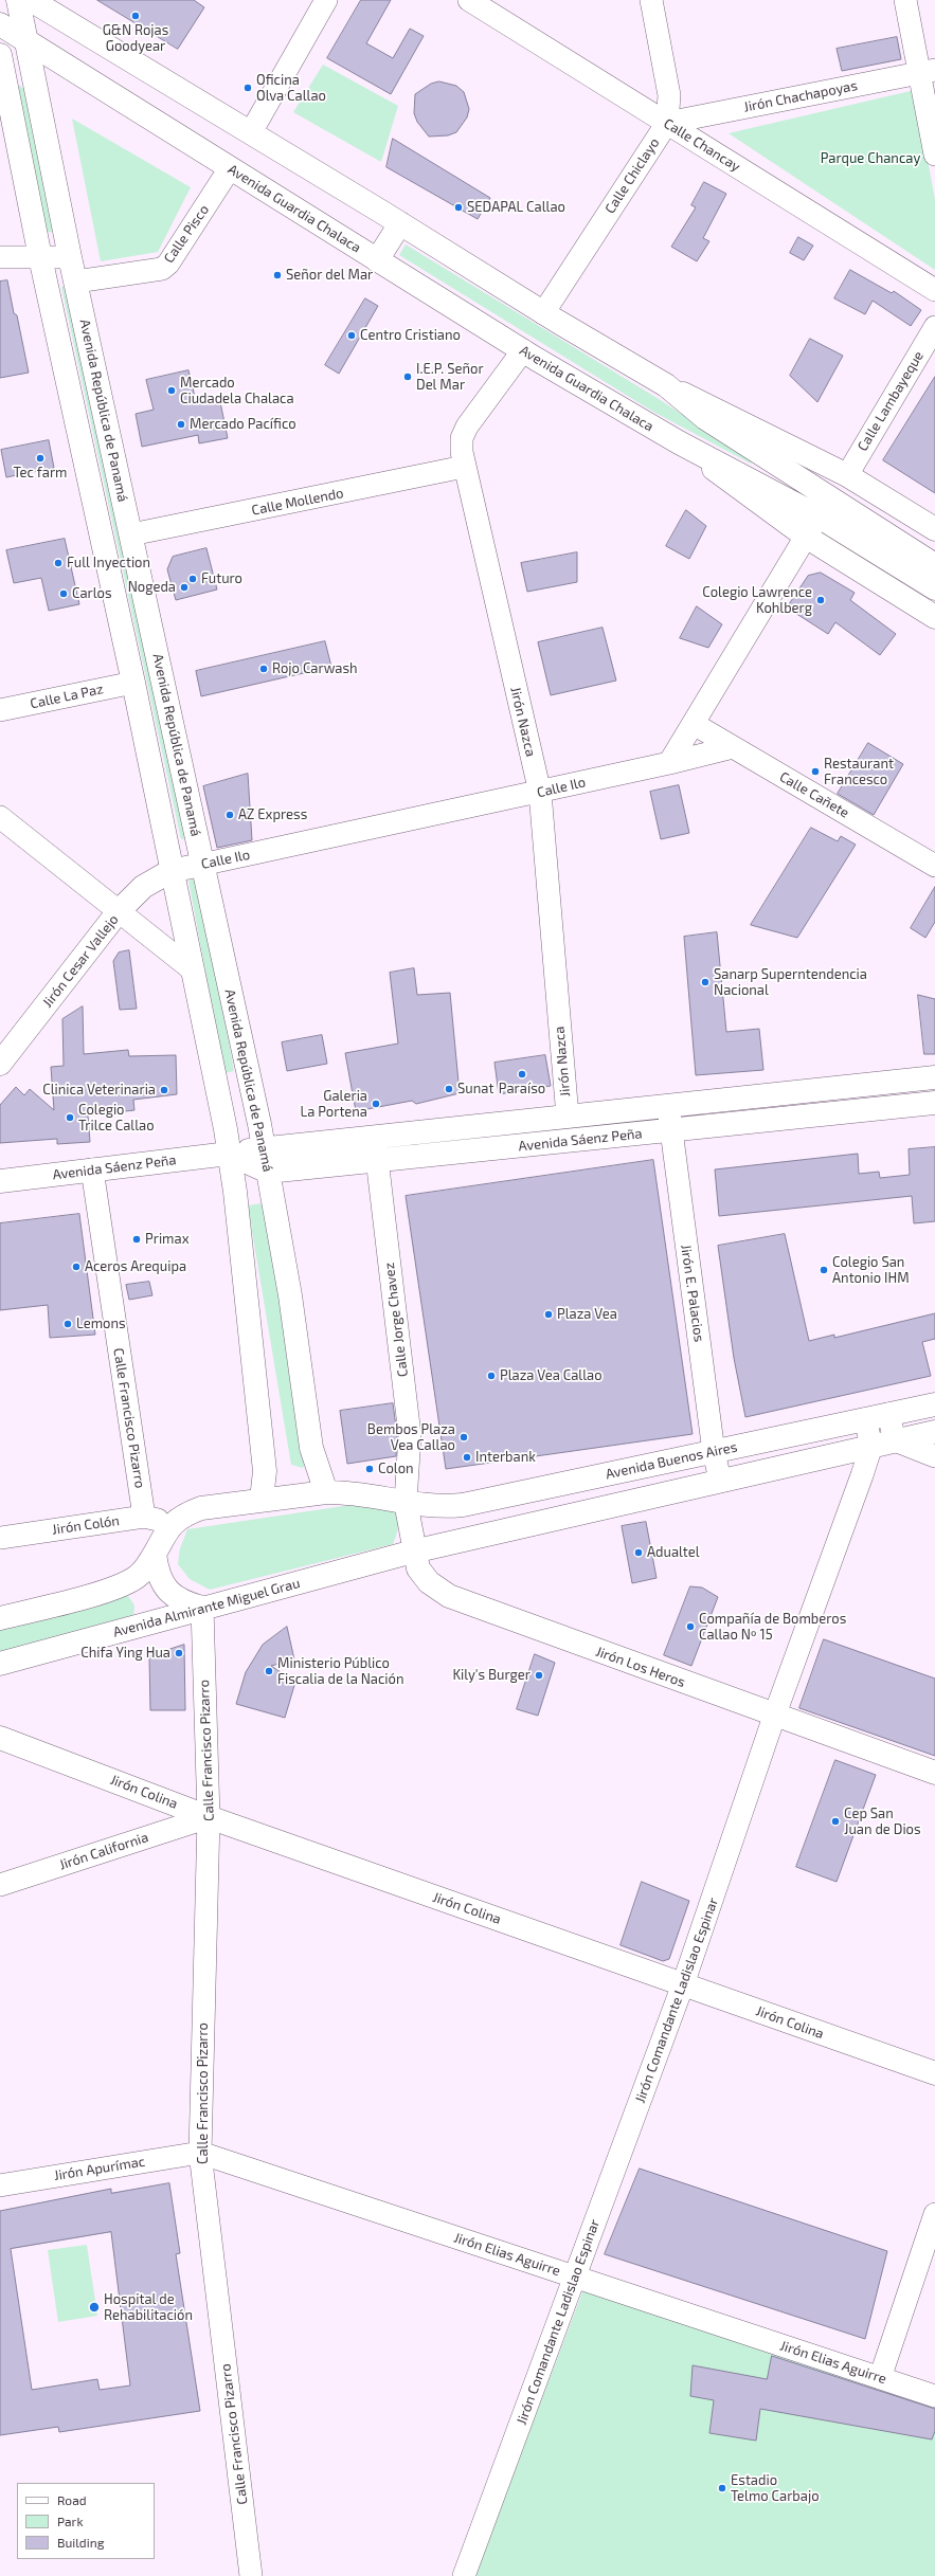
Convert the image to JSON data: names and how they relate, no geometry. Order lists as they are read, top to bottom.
{
  "streets": {
    "main road": [
      "Avenida Guardia Chalaca",
      "Avenida República de Panamá",
      "Calle Ilo",
      "Jirón Cesar Vallejo",
      "Avenida Sáenz Peña",
      "Avenida Buenos Aires",
      "Avenida Almirante Miguel Grau",
      "Jirón Los Heros",
      "Jirón Colina"
    ],
    "street": [
      "Jirón Chachapoyas",
      "Calle Chancay",
      "Calle Chiclayo",
      "Calle Pisco",
      "Calle Lambayeque",
      "Calle Mollendo",
      "Calle La Paz",
      "Jirón Nazca",
      "Calle Cañete",
      "Jirón E. Palacios",
      "Calle Jorge Chavez",
      "Calle Francisco Pizarro",
      "Jirón Colón",
      "Jirón California",
      "Jirón Comandante Ladislao Espinar",
      "Jirón Apurímac",
      "Jirón Elias Aguirre"
    ]
  },
  "crossings": [
    ["Jirón Chachapoyas", "Calle Chancay"],
    ["Jirón Chachapoyas", "Calle Chiclayo"],
    ["Calle Chancay", "Calle Chiclayo"],
    ["Avenida Guardia Chalaca", "Calle Pisco"],
    ["Avenida Guardia Chalaca", "Avenida República de Panamá"],
    ["Avenida Guardia Chalaca", "Jirón Nazca"],
    ["Calle Pisco", "Avenida República de Panamá"],
    ["Avenida República de Panamá", "Calle Mollendo"],
    ["Avenida República de Panamá", "Calle Ilo"],
    ["Avenida República de Panamá", "Avenida Sáenz Peña"],
    ["Calle Mollendo", "Jirón Nazca"],
    ["Jirón Nazca", "Calle Ilo"],
    ["Jirón Nazca", "Avenida Sáenz Peña"],
    ["Calle Ilo", "Calle Cañete"],
    ["Calle Ilo", "Jirón Cesar Vallejo"],
    ["Avenida Sáenz Peña", "Jirón E. Palacios"],
    ["Avenida Sáenz Peña", "Calle Jorge Chavez"],
    ["Avenida Sáenz Peña", "Calle Francisco Pizarro"],
    ["Jirón E. Palacios", "Avenida Buenos Aires"],
    ["Calle Jorge Chavez", "Avenida Buenos Aires"],
    ["Calle Jorge Chavez", "Jirón Los Heros"],
    ["Calle Francisco Pizarro", "Jirón Colón"],
    ["Calle Francisco Pizarro", "Avenida Almirante Miguel Grau"],
    ["Calle Francisco Pizarro", "Jirón Colina"],
    ["Calle Francisco Pizarro", "Jirón California"],
    ["Calle Francisco Pizarro", "Jirón Apurímac"],
    ["Calle Francisco Pizarro", "Jirón Elias Aguirre"],
    ["Avenida Buenos Aires", "Avenida Almirante Miguel Grau"],
    ["Avenida Buenos Aires", "Jirón Los Heros"],
    ["Avenida Buenos Aires", "Jirón Comandante Ladislao Espinar"],
    ["Avenida Almirante Miguel Grau", "Jirón Los Heros"],
    ["Jirón Los Heros", "Jirón Comandante Ladislao Espinar"],
    ["Jirón Colina", "Jirón California"],
    ["Jirón Colina", "Jirón Comandante Ladislao Espinar"],
    ["Jirón Comandante Ladislao Espinar", "Jirón Elias Aguirre"],
    ["Jirón Apurímac", "Jirón Elias Aguirre"]
  ],
  "parks": ["Parque Chancay"],
  "places": [
    "G&N Rojas Goodyear",
    "Oficina Olva Callao",
    "SEDAPAL Callao",
    "Señor del Mar",
    "Centro Cristiano",
    "I.E.P. Señor Del Mar",
    "Mercado Ciudadela Chalaca",
    "Mercado Pacífico",
    "Tec farm",
    "Full Inyection",
    "Futuro",
    "Nogeda",
    "Carlos",
    "Colegio Lawrence Kohlberg",
    "Rojo Carwash",
    "Restaurant Francesco",
    "AZ Express",
    "Sanarp Superntendencia Nacional",
    "Paraíso",
    "Sunat",
    "Clinica Veterinaria",
    "Galeria La Portena",
    "Colegio Trilce Callao",
    "Primax",
    "Aceros Arequipa",
    "Colegio San Antonio IHM",
    "Plaza Vea",
    "Lemons",
    "Plaza Vea Callao",
    "Bembos Plaza Vea Callao",
    "Interbank",
    "Colon",
    "Adualtel",
    "Compañía de Bomberos Callao Nº 15",
    "Chifa Ying Hua",
    "Ministerio Público Fiscalia de la Nación",
    "Kily's Burger",
    "Cep San Juan de Dios",
    "Hospital de Rehabilitación",
    "Estadio Telmo Carbajo"
  ],
  "legend": ["Road", "Park", "Building"]
}
